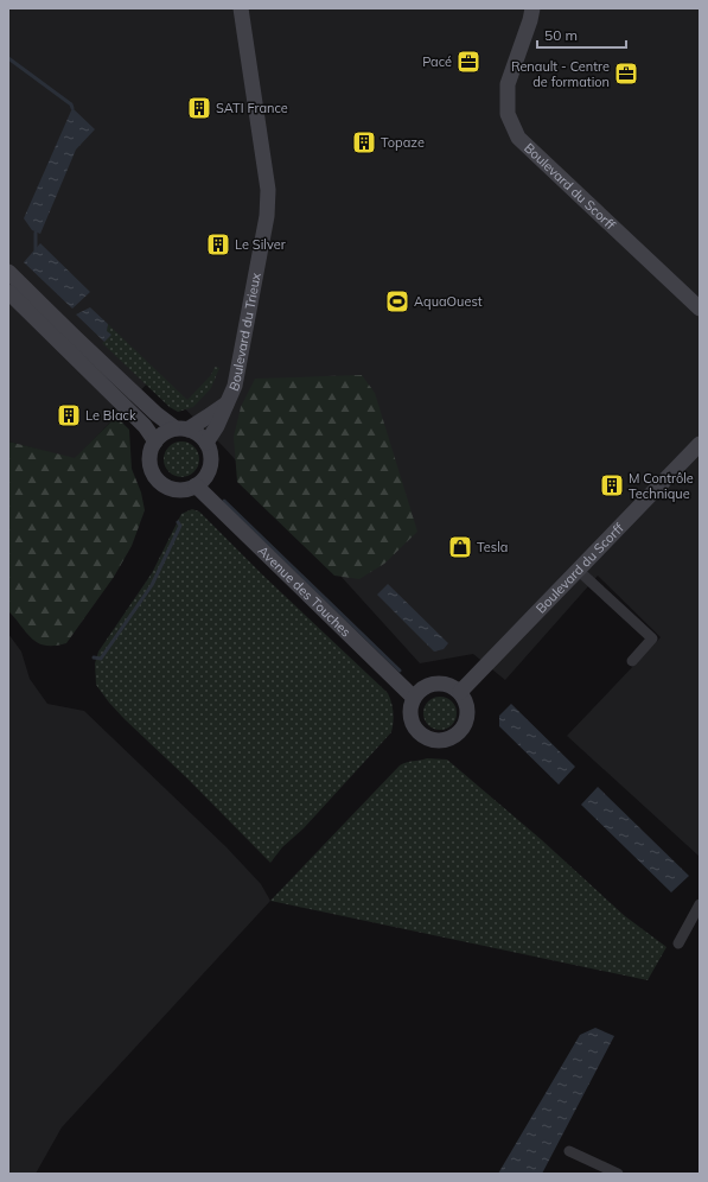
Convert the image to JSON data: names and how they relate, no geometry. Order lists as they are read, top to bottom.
{
  "streets": {
    "street": ["Boulevard du Scorff", "Boulevard du Trieux", "Avenue des Touches"]
  },
  "crossings": [
    ["Boulevard du Scorff", "Avenue des Touches"],
    ["Boulevard du Trieux", "Avenue des Touches"]
  ],
  "places": {
    "office": ["Pacé", "Renault - Centre de formation"],
    "building": [
      "SATI France",
      "Topaze",
      "Le Silver",
      "Le Black",
      "M Contrôle Technique"
    ],
    "sports": ["AquaOuest"],
    "shop": ["Tesla"]
  },
  "scale_bar": "50 m"
}
